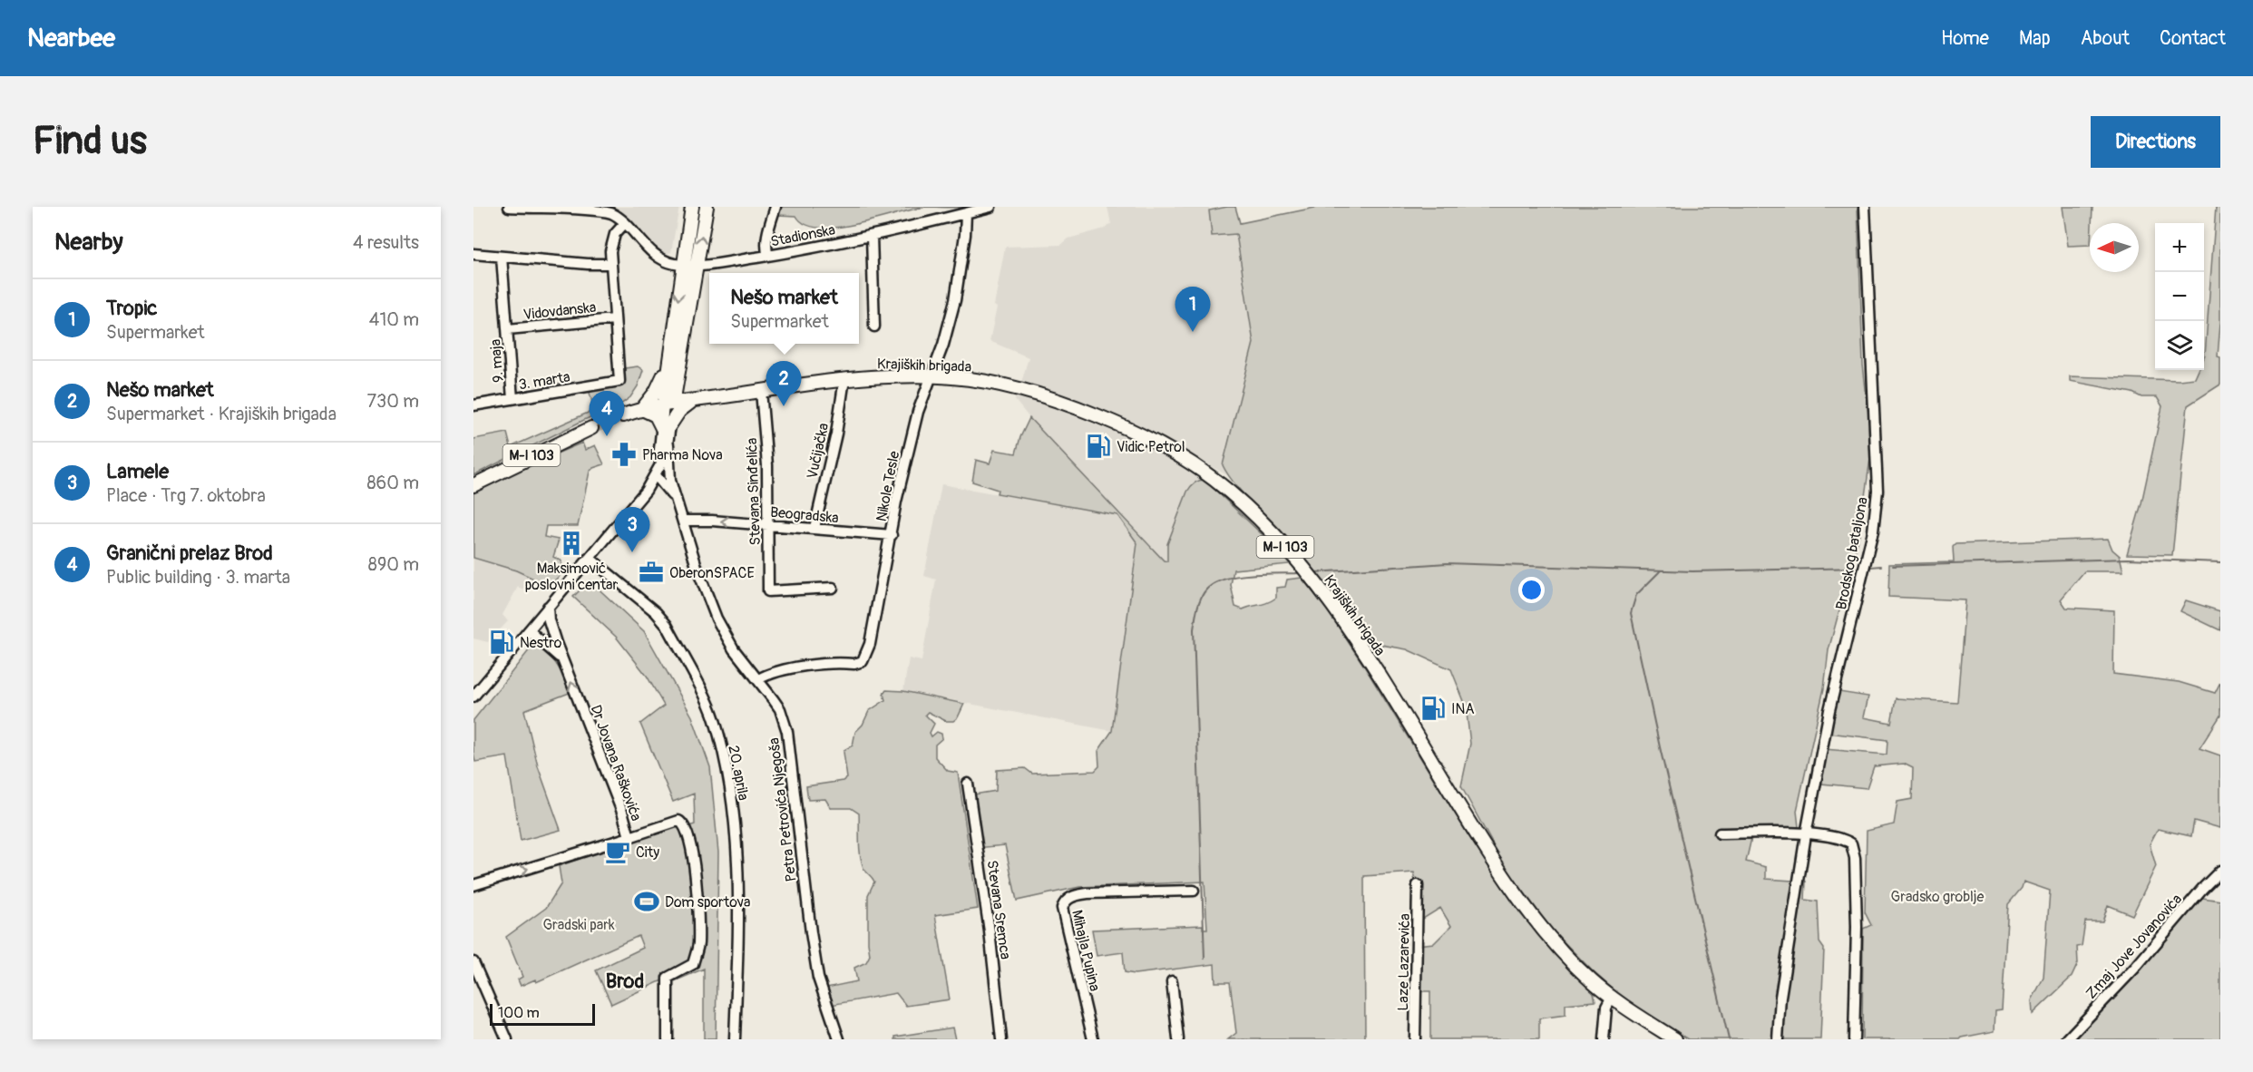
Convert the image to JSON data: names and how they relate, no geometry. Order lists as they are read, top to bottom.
{
  "streets": {
    "main road": ["Krajiških brigada", "M-I 103"],
    "street": [
      "Stadionska",
      "Vidovdanska",
      "9. maja",
      "3. marta",
      "Vučijačka",
      "Nikole Tesle",
      "Stevana Sinđelića",
      "Beogradska",
      "Brodskog bataljona",
      "Dr Jovana Raškovića",
      "20. aprila",
      "Petra Petrovića Njegoša",
      "Stevana Sremca",
      "Zmaj Jove Jovanovića",
      "Mihajla Pupina",
      "Laze Lazarevića"
    ]
  },
  "crossings": [
    ["Stadionska", "Vidovdanska"],
    ["Stadionska", "Nikole Tesle"],
    ["Vidovdanska", "9. maja"],
    ["Vidovdanska", "3. marta"],
    ["9. maja", "3. marta"],
    ["Krajiških brigada", "Vučijačka"],
    ["Krajiških brigada", "M-I 103"],
    ["Krajiških brigada", "Nikole Tesle"],
    ["Krajiških brigada", "Stevana Sinđelića"],
    ["Vučijačka", "Beogradska"],
    ["Nikole Tesle", "Beogradska"],
    ["Nikole Tesle", "Petra Petrovića Njegoša"],
    ["Stevana Sinđelića", "Beogradska"],
    ["Beogradska", "Petra Petrovića Njegoša"]
  ],
  "one_way": ["Beogradska"],
  "districts": ["Brod"],
  "parks": ["Gradsko groblje", "Gradski park"],
  "places": {
    "fuel station": ["Vidic Petrol", "Nestro", "INA"],
    "pharmacy": ["Pharma Nova"],
    "building": ["Maksimović poslovni centar"],
    "office": ["OberonSPACE"],
    "cafe": ["City"],
    "sports": ["Dom sportova"]
  },
  "scale_bar": "100 m",
  "north": "left",
  "page": {
    "header": "Nearbee",
    "nav": [
      "Home",
      "Map",
      "About",
      "Contact"
    ],
    "buttons": "Directions",
    "title": "Find us",
    "heading": ["Nearby", "4 results"],
    "map_buttons": ["+", "−"],
    "popup": ["Nešo market", "Supermarket"],
    "list": [
      {
        "mark": "1",
        "name": "Tropic",
        "note": "Supermarket",
        "value": "410 m"
      },
      {
        "mark": "2",
        "name": "Nešo market",
        "note": "Supermarket · Krajiških brigada",
        "value": "730 m"
      },
      {
        "mark": "3",
        "name": "Lamele",
        "note": "Place · Trg 7. oktobra",
        "value": "860 m"
      },
      {
        "mark": "4",
        "name": "Granični prelaz Brod",
        "note": "Public building · 3. marta",
        "value": "890 m"
      }
    ],
    "pins": [
      "1",
      "2",
      "4",
      "3"
    ],
    "scale": "100 m"
  }
}
